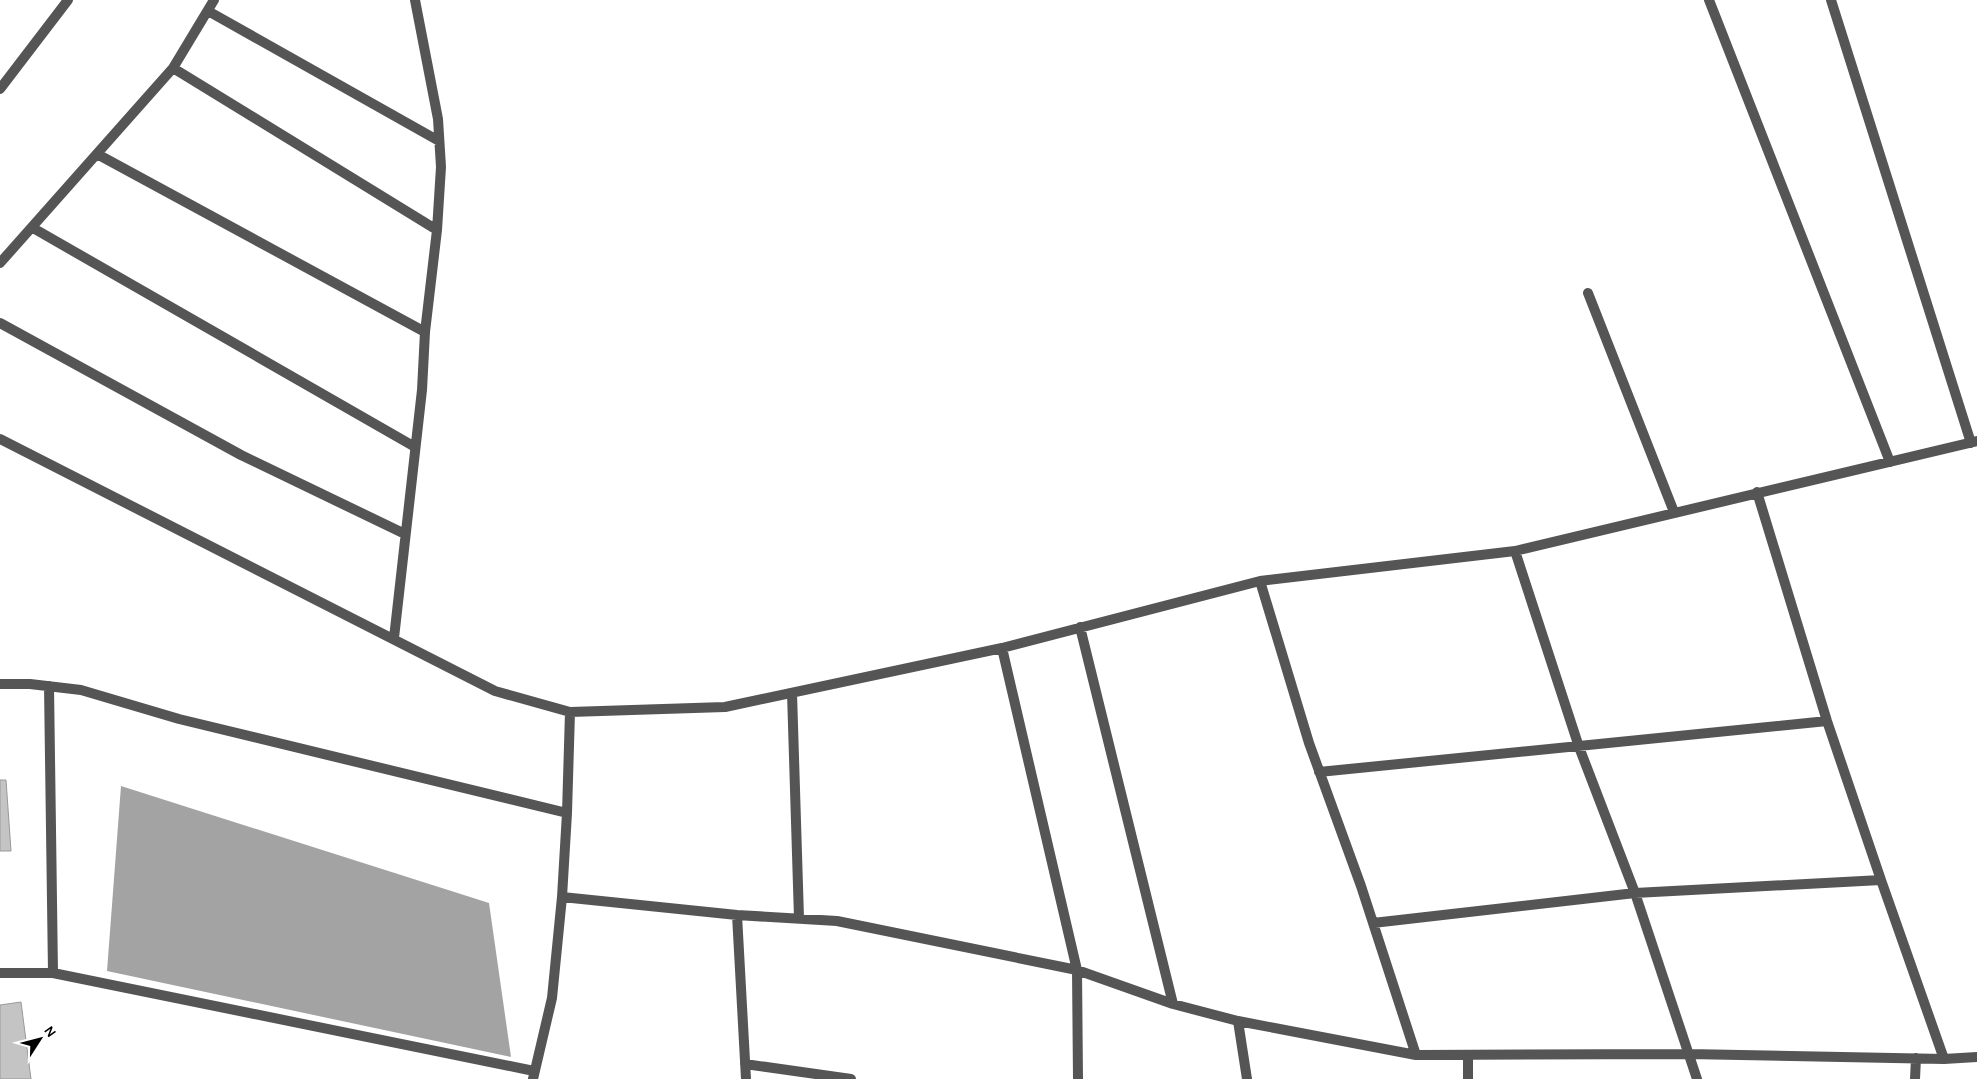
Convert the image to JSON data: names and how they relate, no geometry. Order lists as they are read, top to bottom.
{
  "north": "top right"
}
